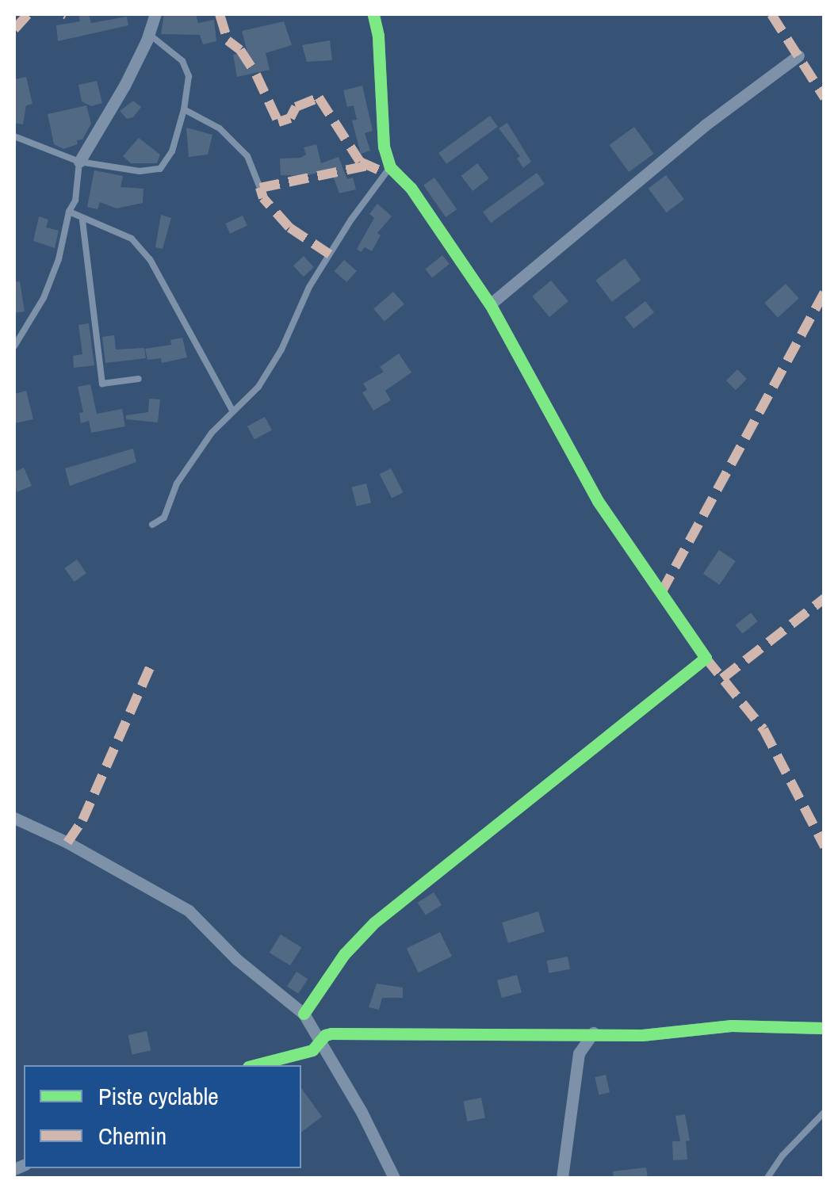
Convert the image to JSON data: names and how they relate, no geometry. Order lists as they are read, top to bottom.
{
  "legend": ["Piste cyclable", "Chemin"]
}
